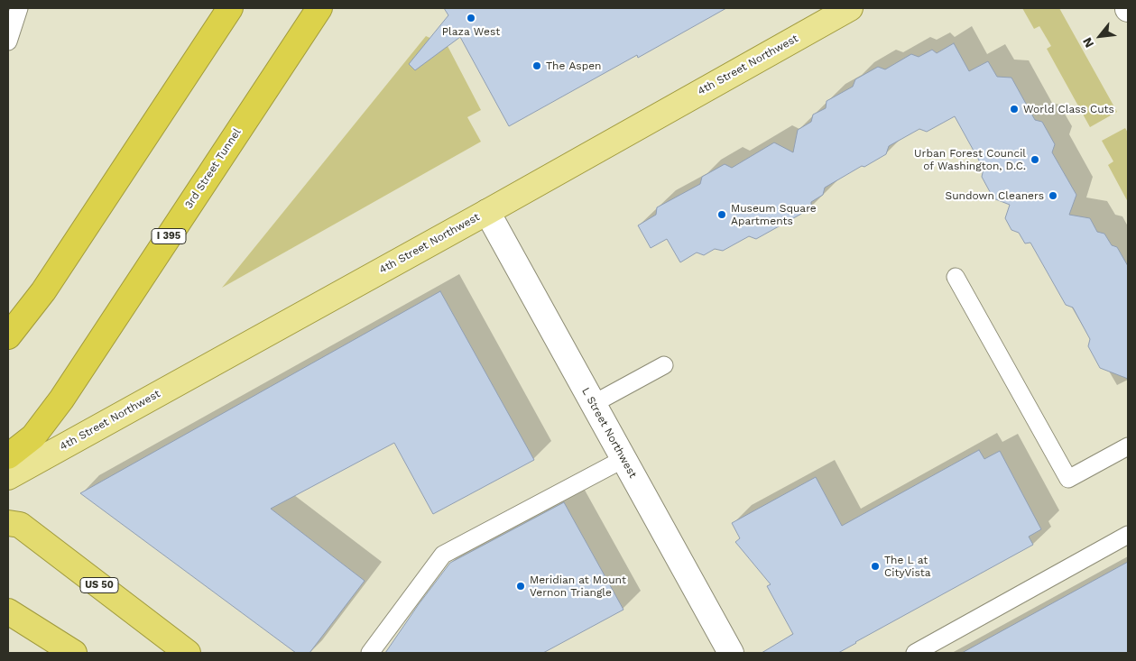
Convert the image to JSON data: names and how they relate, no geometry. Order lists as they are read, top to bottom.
{
  "streets": {
    "highway": ["3rd Street Tunnel", "I 395", "US 50"],
    "main road": ["4th Street Northwest"],
    "street": ["L Street Northwest"]
  },
  "crossings": [
    ["4th Street Northwest", "L Street Northwest"]
  ],
  "places": [
    "Plaza West",
    "The Aspen",
    "World Class Cuts",
    "Urban Forest Council of Washington, D.C.",
    "Sundown Cleaners",
    "Museum Square Apartments",
    "The L at CityVista",
    "Meridian at Mount Vernon Triangle"
  ],
  "north": "bottom left"
}
